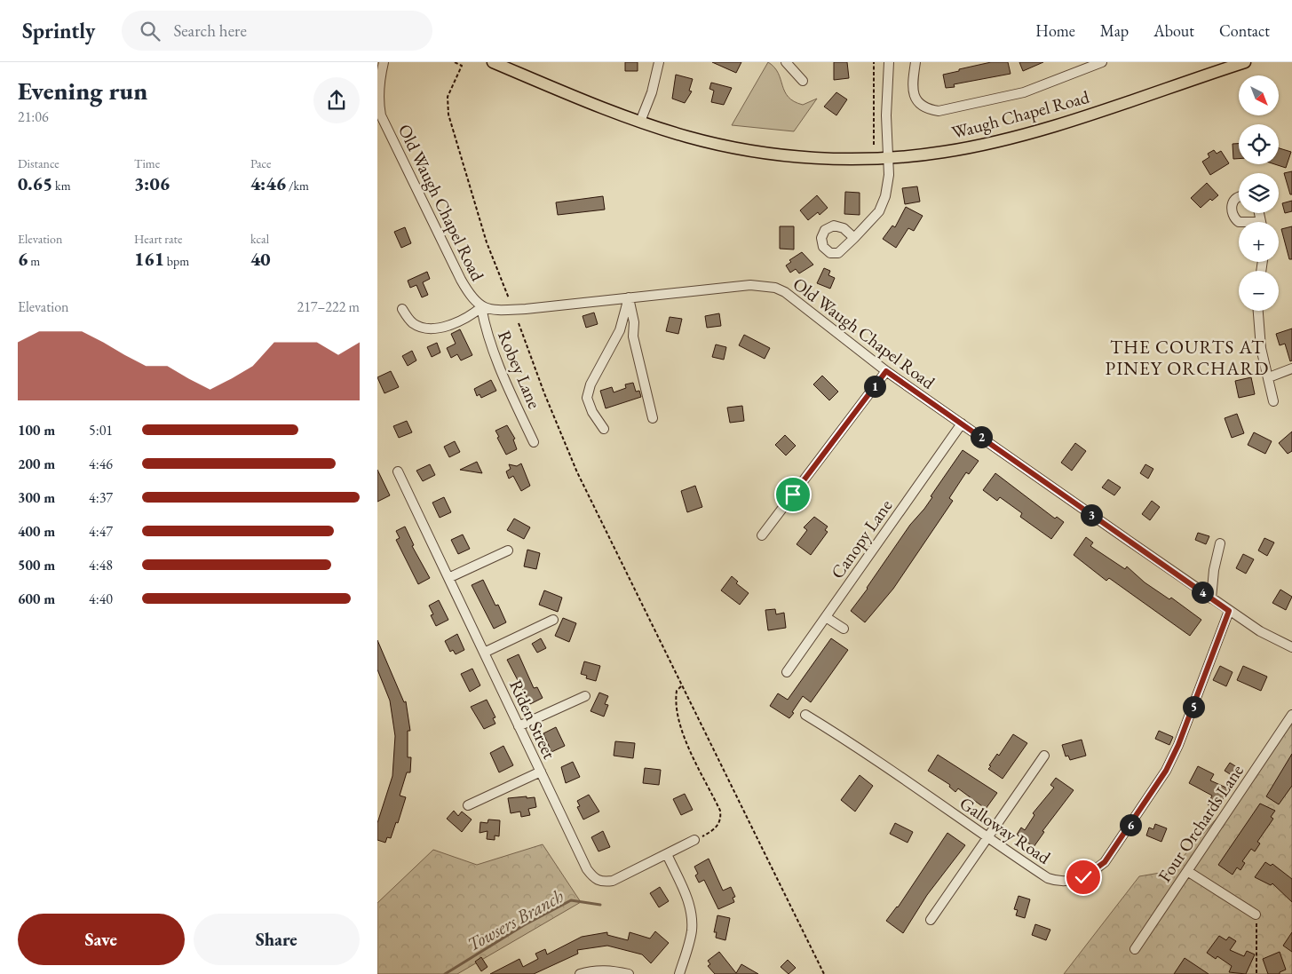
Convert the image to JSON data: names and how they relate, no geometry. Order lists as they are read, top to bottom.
{
  "streets": {
    "main road": ["Waugh Chapel Road"],
    "street": [
      "Old Waugh Chapel Road",
      "Robey Lane",
      "Canopy Lane",
      "Riden Street",
      "Four Orchards Lane",
      "Galloway Road"
    ]
  },
  "crossings": [
    ["Old Waugh Chapel Road", "Robey Lane"],
    ["Old Waugh Chapel Road", "Canopy Lane"],
    ["Old Waugh Chapel Road", "Galloway Road"]
  ],
  "districts": ["THE COURTS AT PINEY ORCHARD"],
  "water": ["Towsers Branch"],
  "north": "bottom right",
  "page": {
    "header": "Sprintly",
    "search": "Search here",
    "nav": [
      "Home",
      "Map",
      "About",
      "Contact"
    ],
    "heading": ["Evening run", "21:06"],
    "map_buttons": ["+", "−"],
    "stats": [
      ["Distance", "0.65 km"],
      ["Time", "3:06"],
      ["Pace", "4:46 /km"],
      ["Elevation", "6 m"],
      ["Heart rate", "161 bpm"],
      ["kcal", "40"]
    ],
    "chart": ["Elevation", "217–222 m"],
    "pins": [
      "1",
      "2",
      "3",
      "4",
      "5",
      "6"
    ],
    "list": [
      {
        "name": "100 m",
        "note": "5:01"
      },
      {
        "name": "200 m",
        "note": "4:46"
      },
      {
        "name": "300 m",
        "note": "4:37"
      },
      {
        "name": "400 m",
        "note": "4:47"
      },
      {
        "name": "500 m",
        "note": "4:48"
      },
      {
        "name": "600 m",
        "note": "4:40"
      }
    ],
    "buttons": ["Save", "Share"]
  }
}
